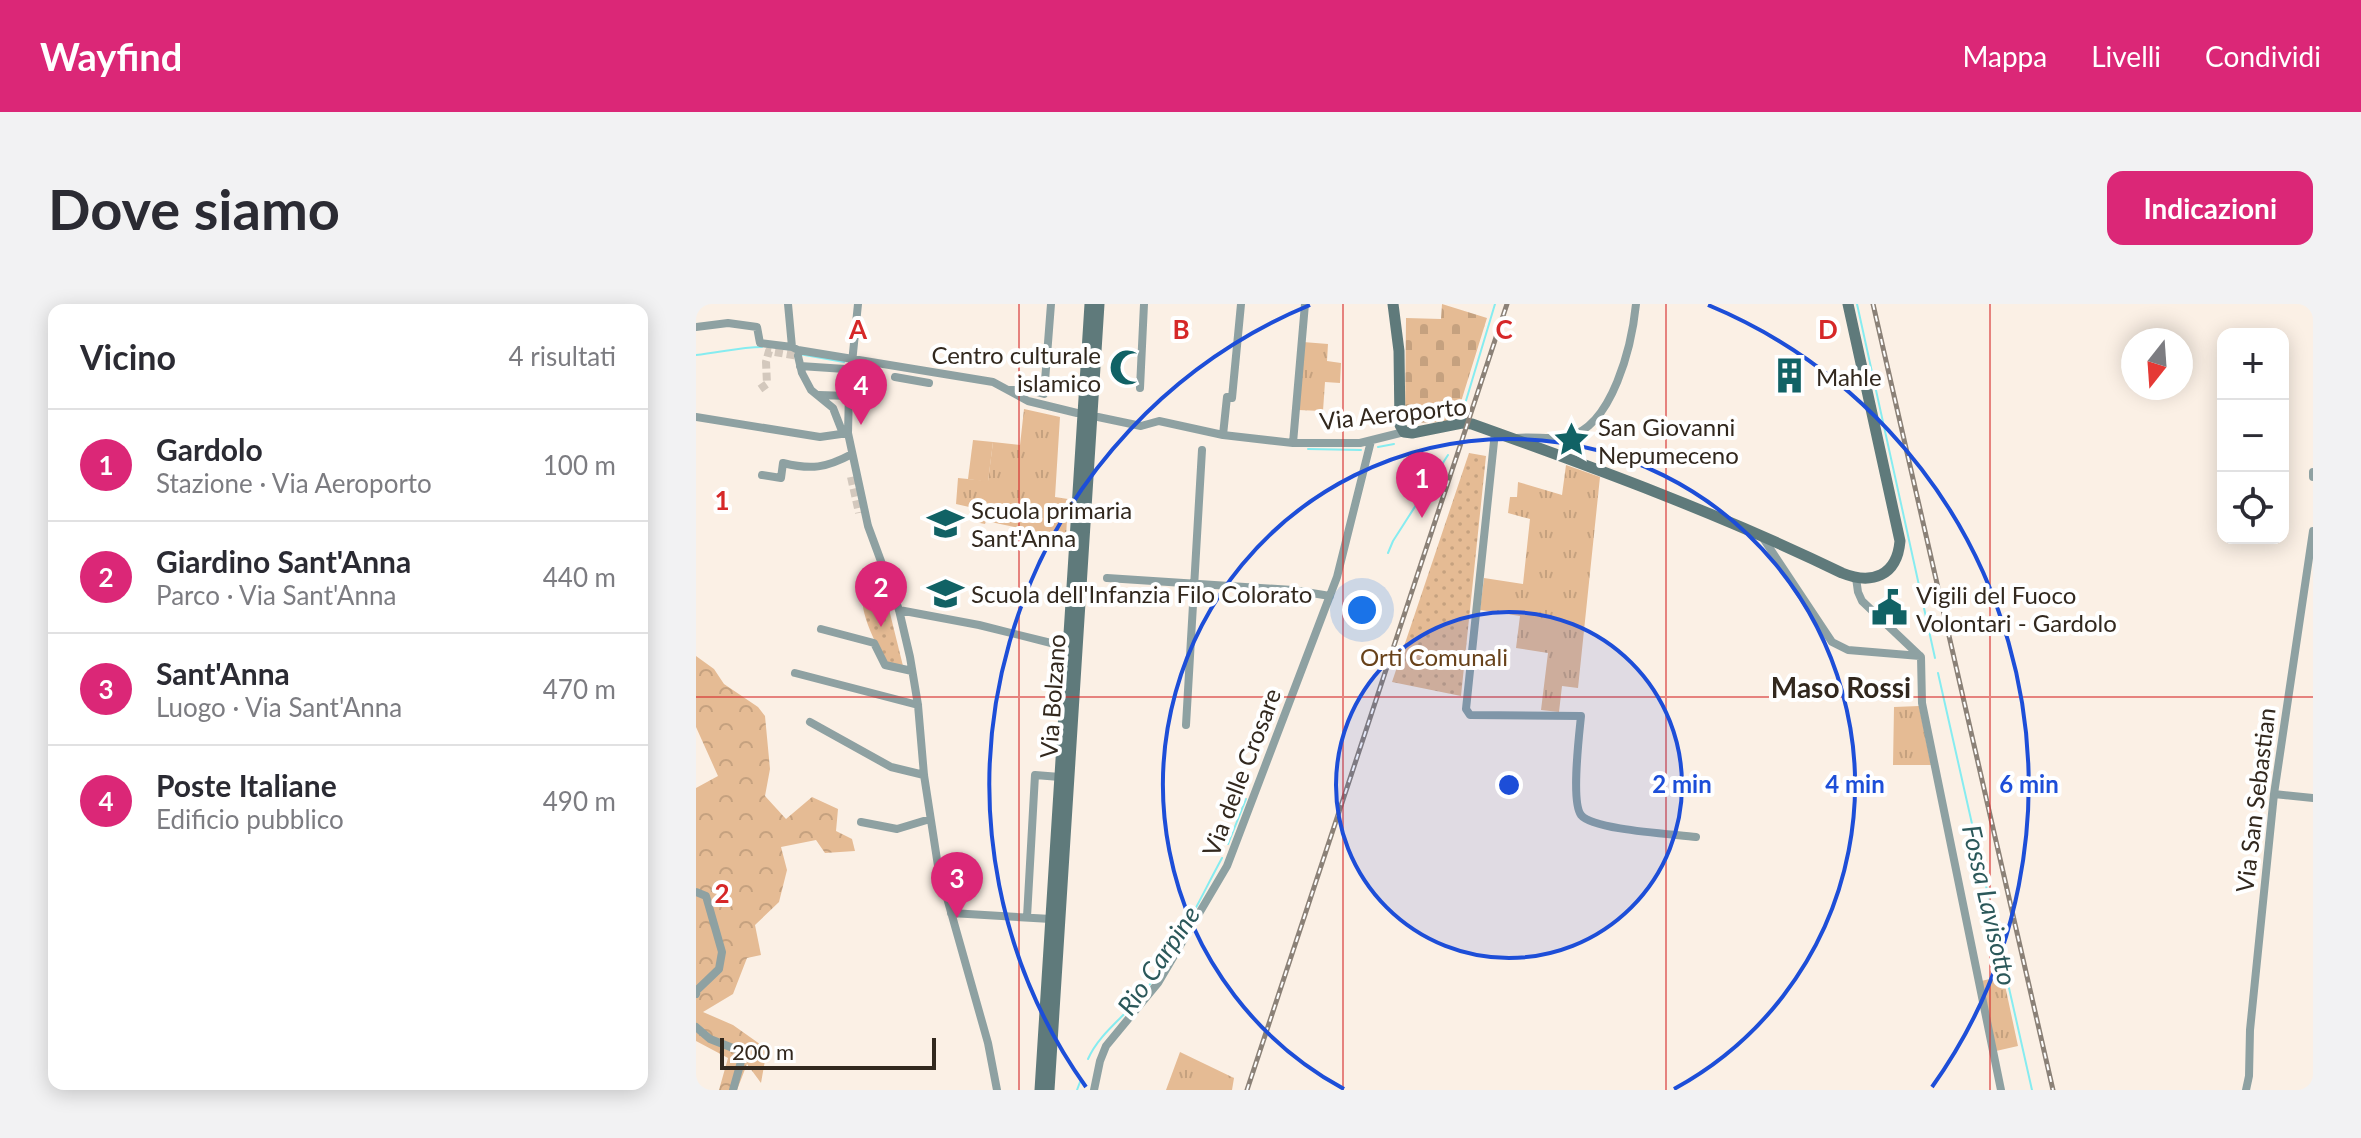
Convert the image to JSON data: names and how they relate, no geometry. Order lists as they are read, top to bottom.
{
  "streets": {
    "main road": ["Via Aeroporto", "Via Bolzano"],
    "street": ["Via delle Crosare", "Via San Sebastian"]
  },
  "crossings": [
    ["Via Aeroporto", "Via delle Crosare"]
  ],
  "districts": ["Maso Rossi"],
  "water": ["Fossa Lavisotto", "Rio Carpine"],
  "parks": ["Orti Comunali"],
  "places": {
    "mosque": ["Centro culturale islamico"],
    "building": ["Mahle"],
    "place": ["San Giovanni Nepumeceno"],
    "school or university": ["Scuola primaria Sant'Anna", "Scuola dell'Infanzia Filo Colorato"],
    "public building": ["Vigili del Fuoco Volontari - Gardolo"]
  },
  "scale_bar": "200 m",
  "north": "bottom",
  "page": {
    "header": "Wayfind",
    "nav": ["Mappa", "Livelli", "Condividi"],
    "buttons": "Indicazioni",
    "title": "Dove siamo",
    "heading": ["Vicino", "4 risultati"],
    "map_buttons": ["+", "−"],
    "pins": [
      "4",
      "1",
      "2",
      "3"
    ],
    "list": [
      {
        "mark": "1",
        "name": "Gardolo",
        "note": "Stazione · Via Aeroporto",
        "value": "100 m"
      },
      {
        "mark": "2",
        "name": "Giardino Sant'Anna",
        "note": "Parco · Via Sant'Anna",
        "value": "440 m"
      },
      {
        "mark": "3",
        "name": "Sant'Anna",
        "note": "Luogo · Via Sant'Anna",
        "value": "470 m"
      },
      {
        "mark": "4",
        "name": "Poste Italiane",
        "note": "Edificio pubblico",
        "value": "490 m"
      }
    ],
    "scale": "200 m"
  },
  "grid": {
    "columns": [
      "A",
      "B",
      "C",
      "D"
    ],
    "rows": ["1", "2"]
  },
  "rings": ["2 min", "4 min", "6 min"]
}
